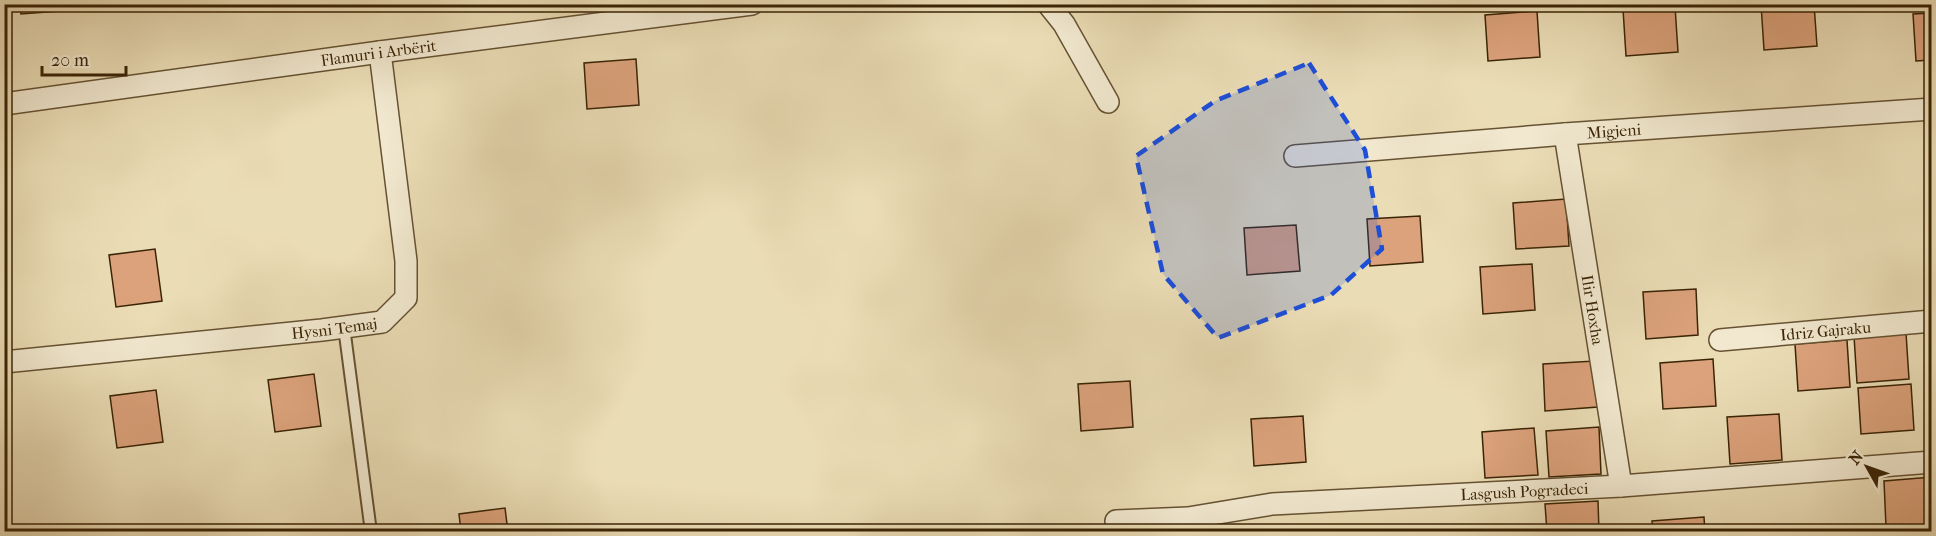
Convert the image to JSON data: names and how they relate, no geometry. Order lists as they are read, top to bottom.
{
  "streets": {
    "street": [
      "Flamuri i Arbërit",
      "Migjeni",
      "Ilir Hoxha",
      "Hysni Temaj",
      "Idriz Gajraku",
      "Lasgush Pogradeci"
    ]
  },
  "crossings": [
    ["Flamuri i Arbërit", "Hysni Temaj"],
    ["Migjeni", "Ilir Hoxha"],
    ["Ilir Hoxha", "Lasgush Pogradeci"]
  ],
  "scale_bar": "20 m",
  "north": "top left"
}
